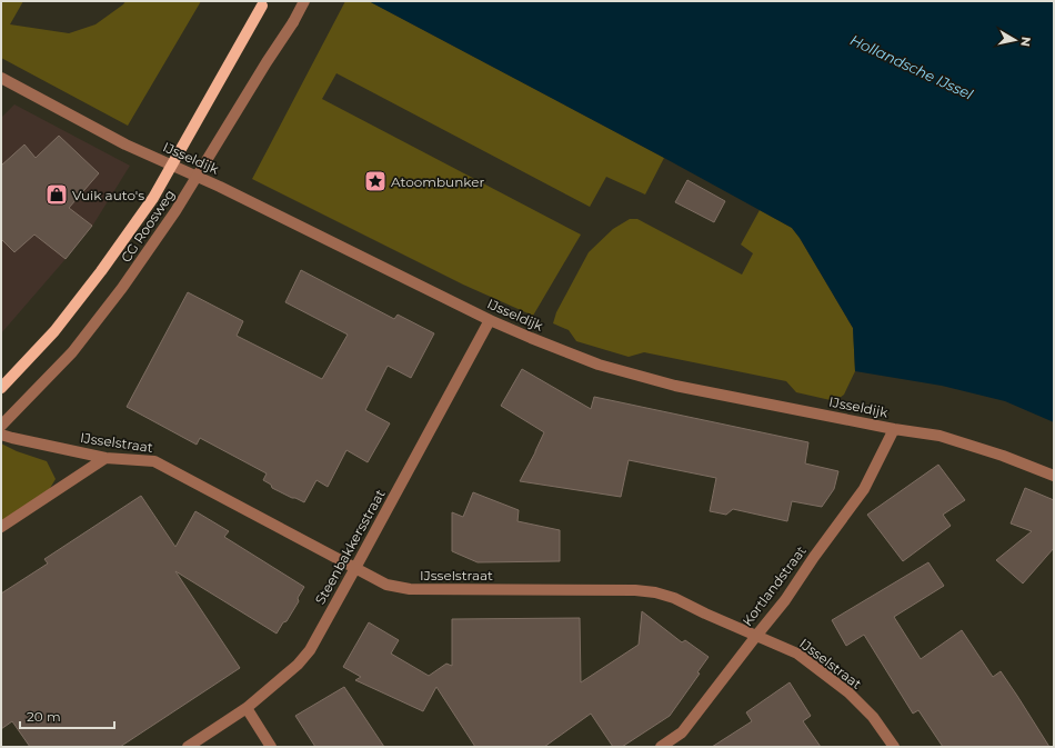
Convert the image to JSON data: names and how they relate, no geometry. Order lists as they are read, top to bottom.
{
  "streets": {
    "main road": ["CG Roosweg"],
    "street": [
      "IJsseldijk",
      "IJsselstraat",
      "Steenbakkersstraat",
      "Kortlandstraat"
    ]
  },
  "crossings": [
    ["IJsseldijk", "Steenbakkersstraat"],
    ["IJsseldijk", "Kortlandstraat"],
    ["IJsselstraat", "Steenbakkersstraat"],
    ["IJsselstraat", "Kortlandstraat"]
  ],
  "water": ["Hollandsche IJssel"],
  "places": {
    "place": ["Atoombunker"],
    "shop": ["Vuik auto's"]
  },
  "scale_bar": "20 m",
  "north": "right"
}
